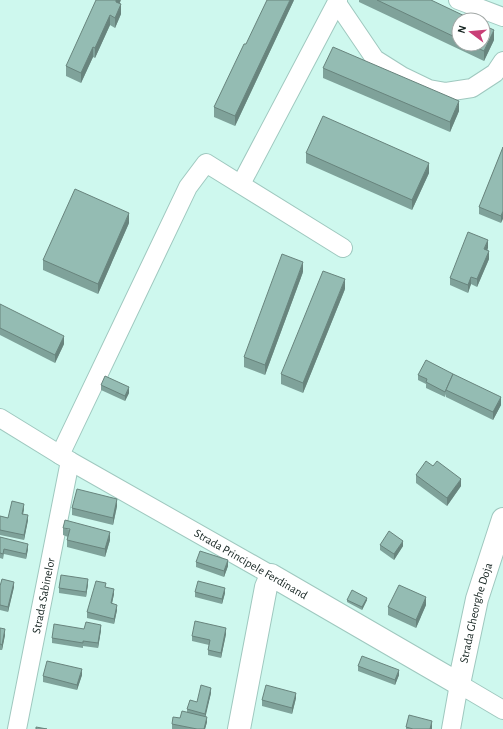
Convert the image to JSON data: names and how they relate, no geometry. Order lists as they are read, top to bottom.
{
  "streets": {
    "main road": ["Strada Principele Ferdinand", "Strada Gheorghe Doja"],
    "street": ["Strada Sabinelor"]
  },
  "crossings": [
    ["Strada Principele Ferdinand", "Strada Sabinelor"],
    ["Strada Principele Ferdinand", "Strada Gheorghe Doja"]
  ],
  "north": "left"
}
